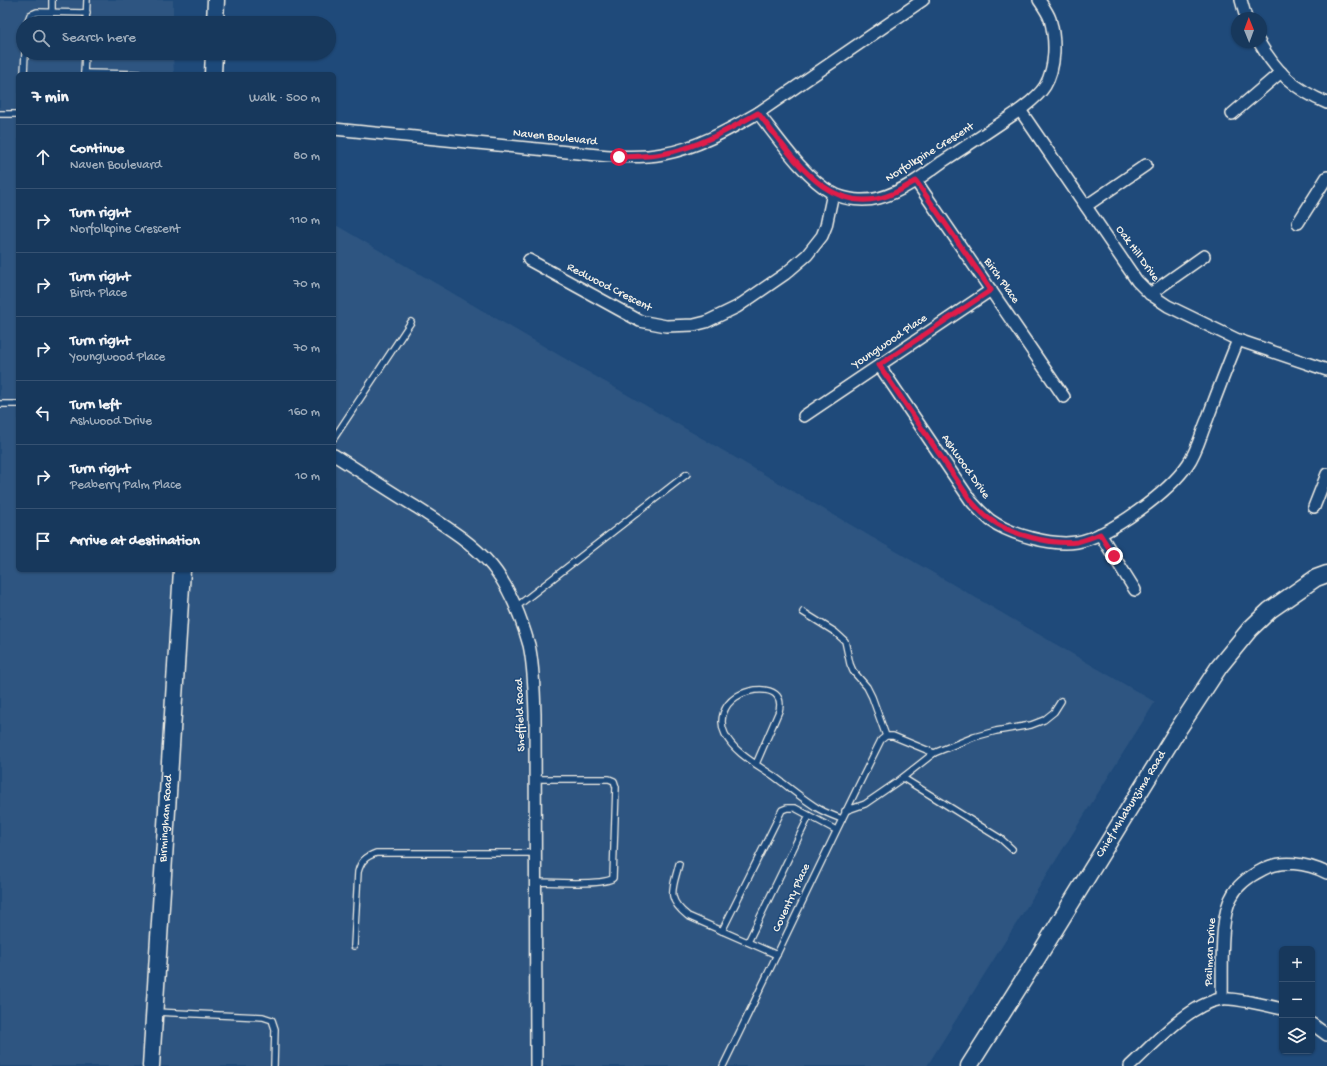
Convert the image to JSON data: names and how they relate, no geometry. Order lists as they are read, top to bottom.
{
  "streets": {
    "main road": ["Chief Mhlabunzima Road", "Birmingham Road"],
    "street": [
      "Naven Boulevard",
      "Norfolkpine Crescent",
      "Oak Hill Drive",
      "Birch Place",
      "Redwood Crescent",
      "Youngwood Place",
      "Ashwood Drive",
      "Sheffield Road",
      "Pailman Drive"
    ],
    "lane": ["Coventry Place"]
  },
  "crossings": [
    ["Naven Boulevard", "Norfolkpine Crescent"],
    ["Norfolkpine Crescent", "Oak Hill Drive"],
    ["Norfolkpine Crescent", "Birch Place"],
    ["Norfolkpine Crescent", "Redwood Crescent"],
    ["Oak Hill Drive", "Ashwood Drive"],
    ["Birch Place", "Youngwood Place"],
    ["Youngwood Place", "Ashwood Drive"]
  ],
  "north": "top",
  "page": {
    "search": "Search here",
    "heading": ["7 min", "Walk · 500 m"],
    "list": [
      ["Continue", "Naven Boulevard", "80 m"],
      ["Turn right", "Norfolkpine Crescent", "110 m"],
      ["Turn right", "Birch Place", "70 m"],
      ["Turn right", "Youngwood Place", "70 m"],
      ["Turn left", "Ashwood Drive", "160 m"],
      ["Turn right", "Peaberry Palm Place", "10 m"],
      "Arrive at destination"
    ],
    "map_buttons": ["+", "−"]
  }
}
